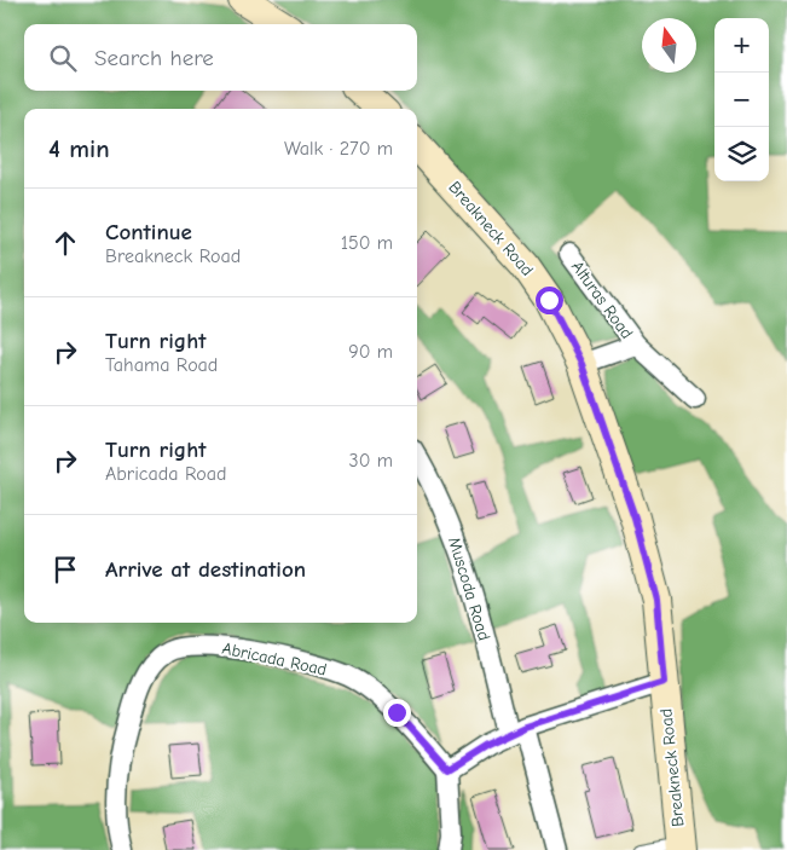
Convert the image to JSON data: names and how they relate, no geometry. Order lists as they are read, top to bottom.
{
  "streets": {
    "street": [
      "Breakneck Road",
      "Alturas Road",
      "Muscoda Road",
      "Abricada Road"
    ]
  },
  "crossings": [
    ["Breakneck Road", "Alturas Road"]
  ],
  "north": "top",
  "page": {
    "map_buttons": ["+", "−"],
    "search": "Search here",
    "heading": ["4 min", "Walk · 270 m"],
    "list": [
      ["Continue", "Breakneck Road", "150 m"],
      ["Turn right", "Tahama Road", "90 m"],
      ["Turn right", "Abricada Road", "30 m"],
      "Arrive at destination"
    ]
  }
}
